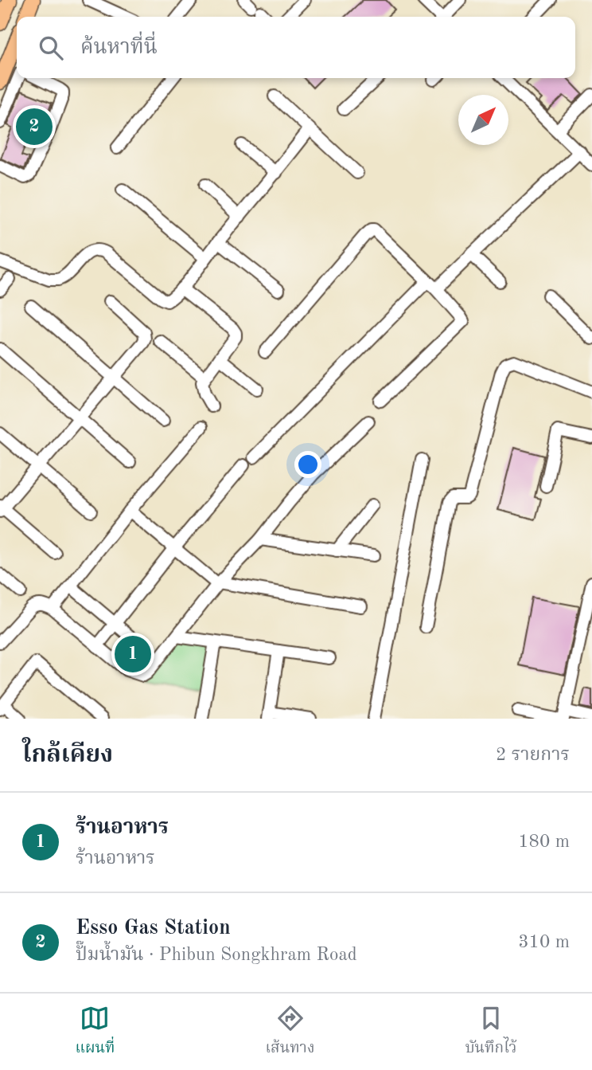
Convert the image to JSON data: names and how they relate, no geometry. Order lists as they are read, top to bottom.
{
  "north": "top right",
  "page": {
    "search": "ค้นหาที่นี่",
    "pins": ["2", "1"],
    "heading": ["ใกล้เคียง", "2 รายการ"],
    "list": [
      {
        "mark": "1",
        "name": "ร้านอาหาร",
        "note": "ร้านอาหาร",
        "value": "180 m"
      },
      {
        "mark": "2",
        "name": "Esso Gas Station",
        "note": "ปั๊มน้ำมัน · Phibun Songkhram Road",
        "value": "310 m"
      }
    ],
    "nav": ["แผนที่", "เส้นทาง", "บันทึกไว้"]
  }
}
